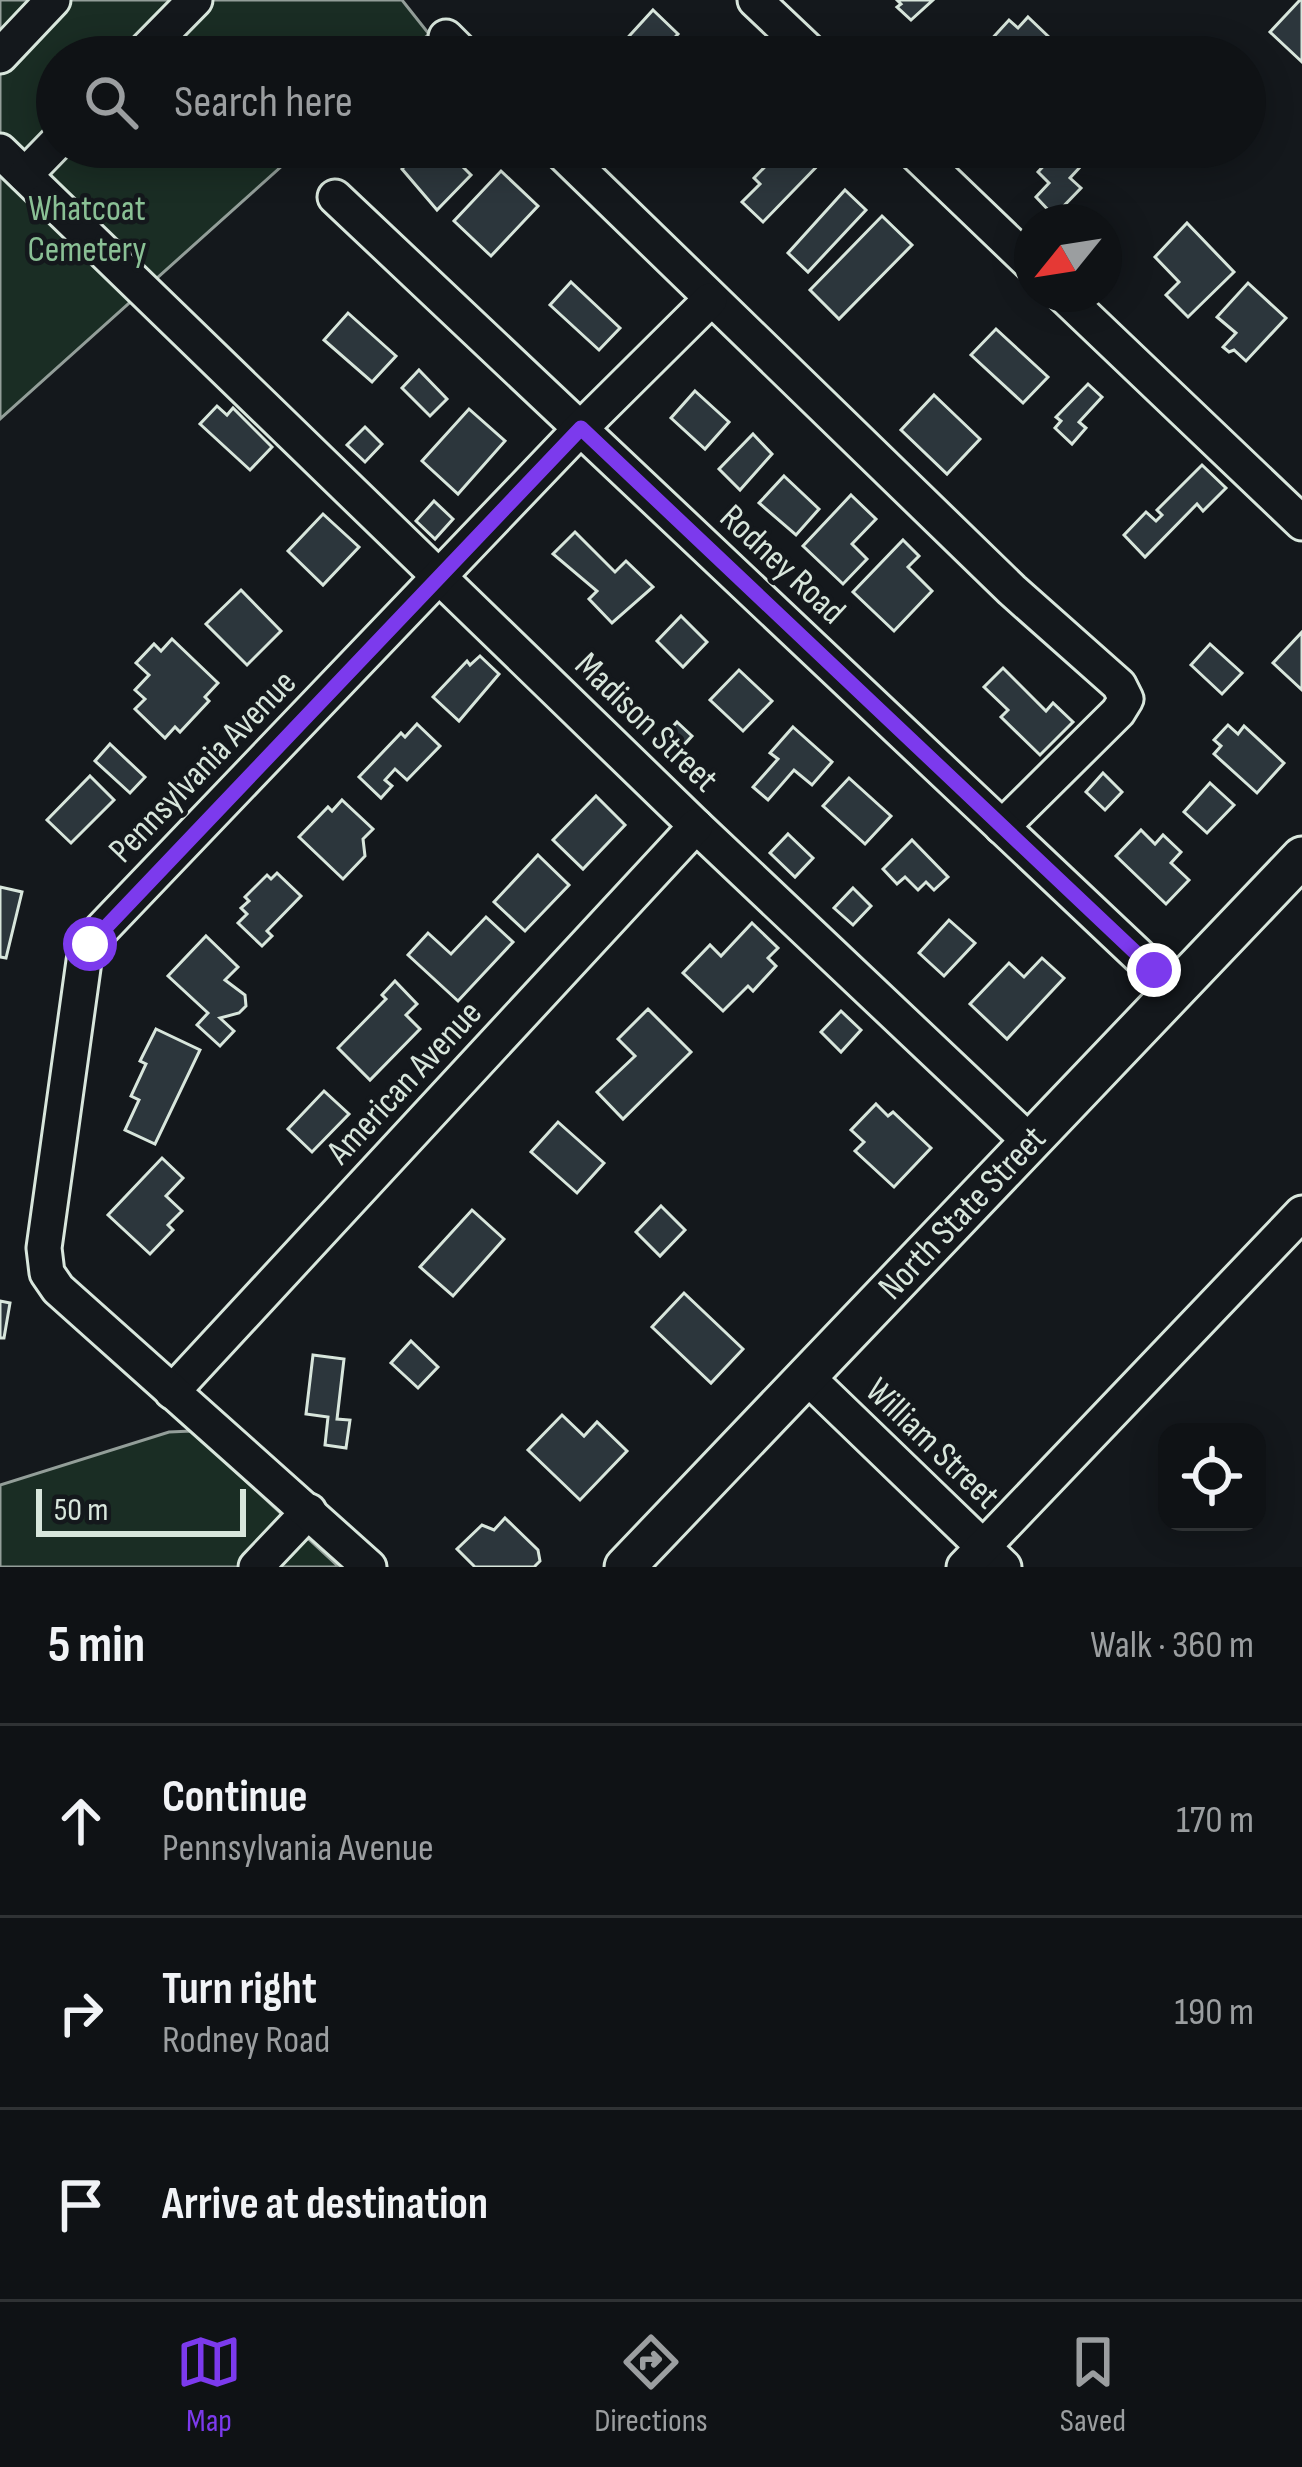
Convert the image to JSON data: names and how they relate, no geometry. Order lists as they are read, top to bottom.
{
  "streets": {
    "main road": ["North State Street"],
    "street": [
      "Rodney Road",
      "Madison Street",
      "Pennsylvania Avenue",
      "American Avenue",
      "William Street"
    ]
  },
  "crossings": [
    ["Rodney Road", "Pennsylvania Avenue"],
    ["Rodney Road", "North State Street"],
    ["Madison Street", "Pennsylvania Avenue"],
    ["Madison Street", "American Avenue"],
    ["Madison Street", "North State Street"],
    ["Pennsylvania Avenue", "American Avenue"],
    ["North State Street", "William Street"]
  ],
  "parks": ["Whatcoat Cemetery"],
  "scale_bar": "50 m",
  "north": "bottom left",
  "page": {
    "search": "Search here",
    "scale": "50 m",
    "heading": ["5 min", "Walk · 360 m"],
    "list": [
      ["Continue", "Pennsylvania Avenue", "170 m"],
      ["Turn right", "Rodney Road", "190 m"],
      "Arrive at destination"
    ],
    "nav": ["Map", "Directions", "Saved"]
  }
}
